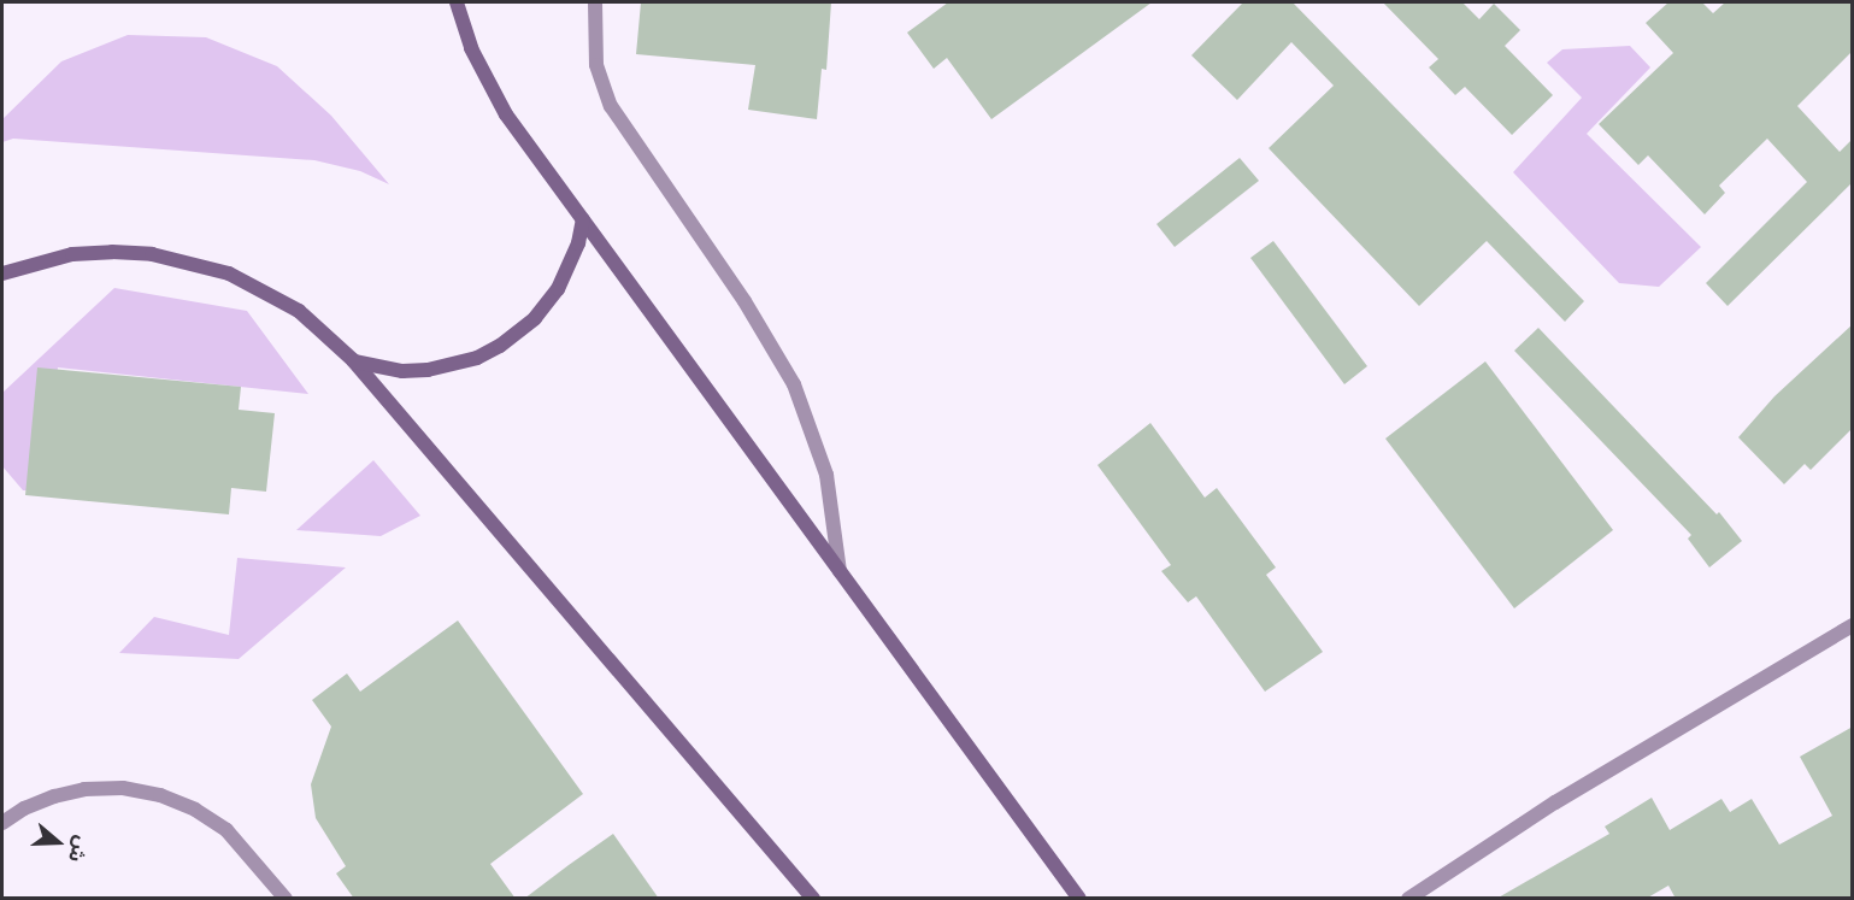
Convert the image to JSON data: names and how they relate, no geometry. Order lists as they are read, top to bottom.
{
  "north": "right"
}
